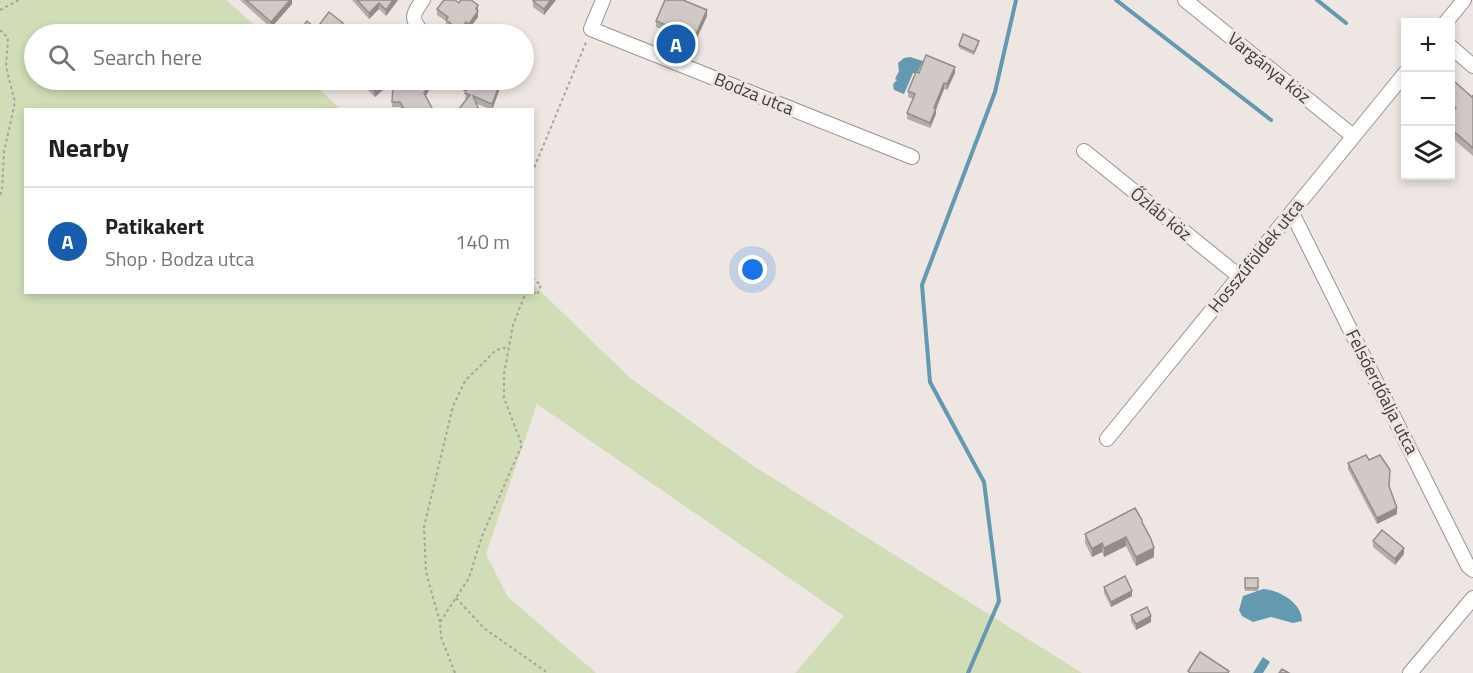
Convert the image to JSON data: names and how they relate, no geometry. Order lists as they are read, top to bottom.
{
  "streets": {
    "street": [
      "Vargánya köz",
      "Bodza utca",
      "Őzláb köz",
      "Hosszúföldek utca",
      "Felsőerdőalja utca"
    ]
  },
  "crossings": [
    ["Vargánya köz", "Hosszúföldek utca"],
    ["Őzláb köz", "Hosszúföldek utca"],
    ["Hosszúföldek utca", "Felsőerdőalja utca"]
  ],
  "page": {
    "map_buttons": ["+", "−"],
    "pins": "A",
    "search": "Search here",
    "heading": "Nearby",
    "list": [
      {
        "mark": "A",
        "name": "Patikakert",
        "note": "Shop · Bodza utca",
        "value": "140 m"
      }
    ]
  }
}
